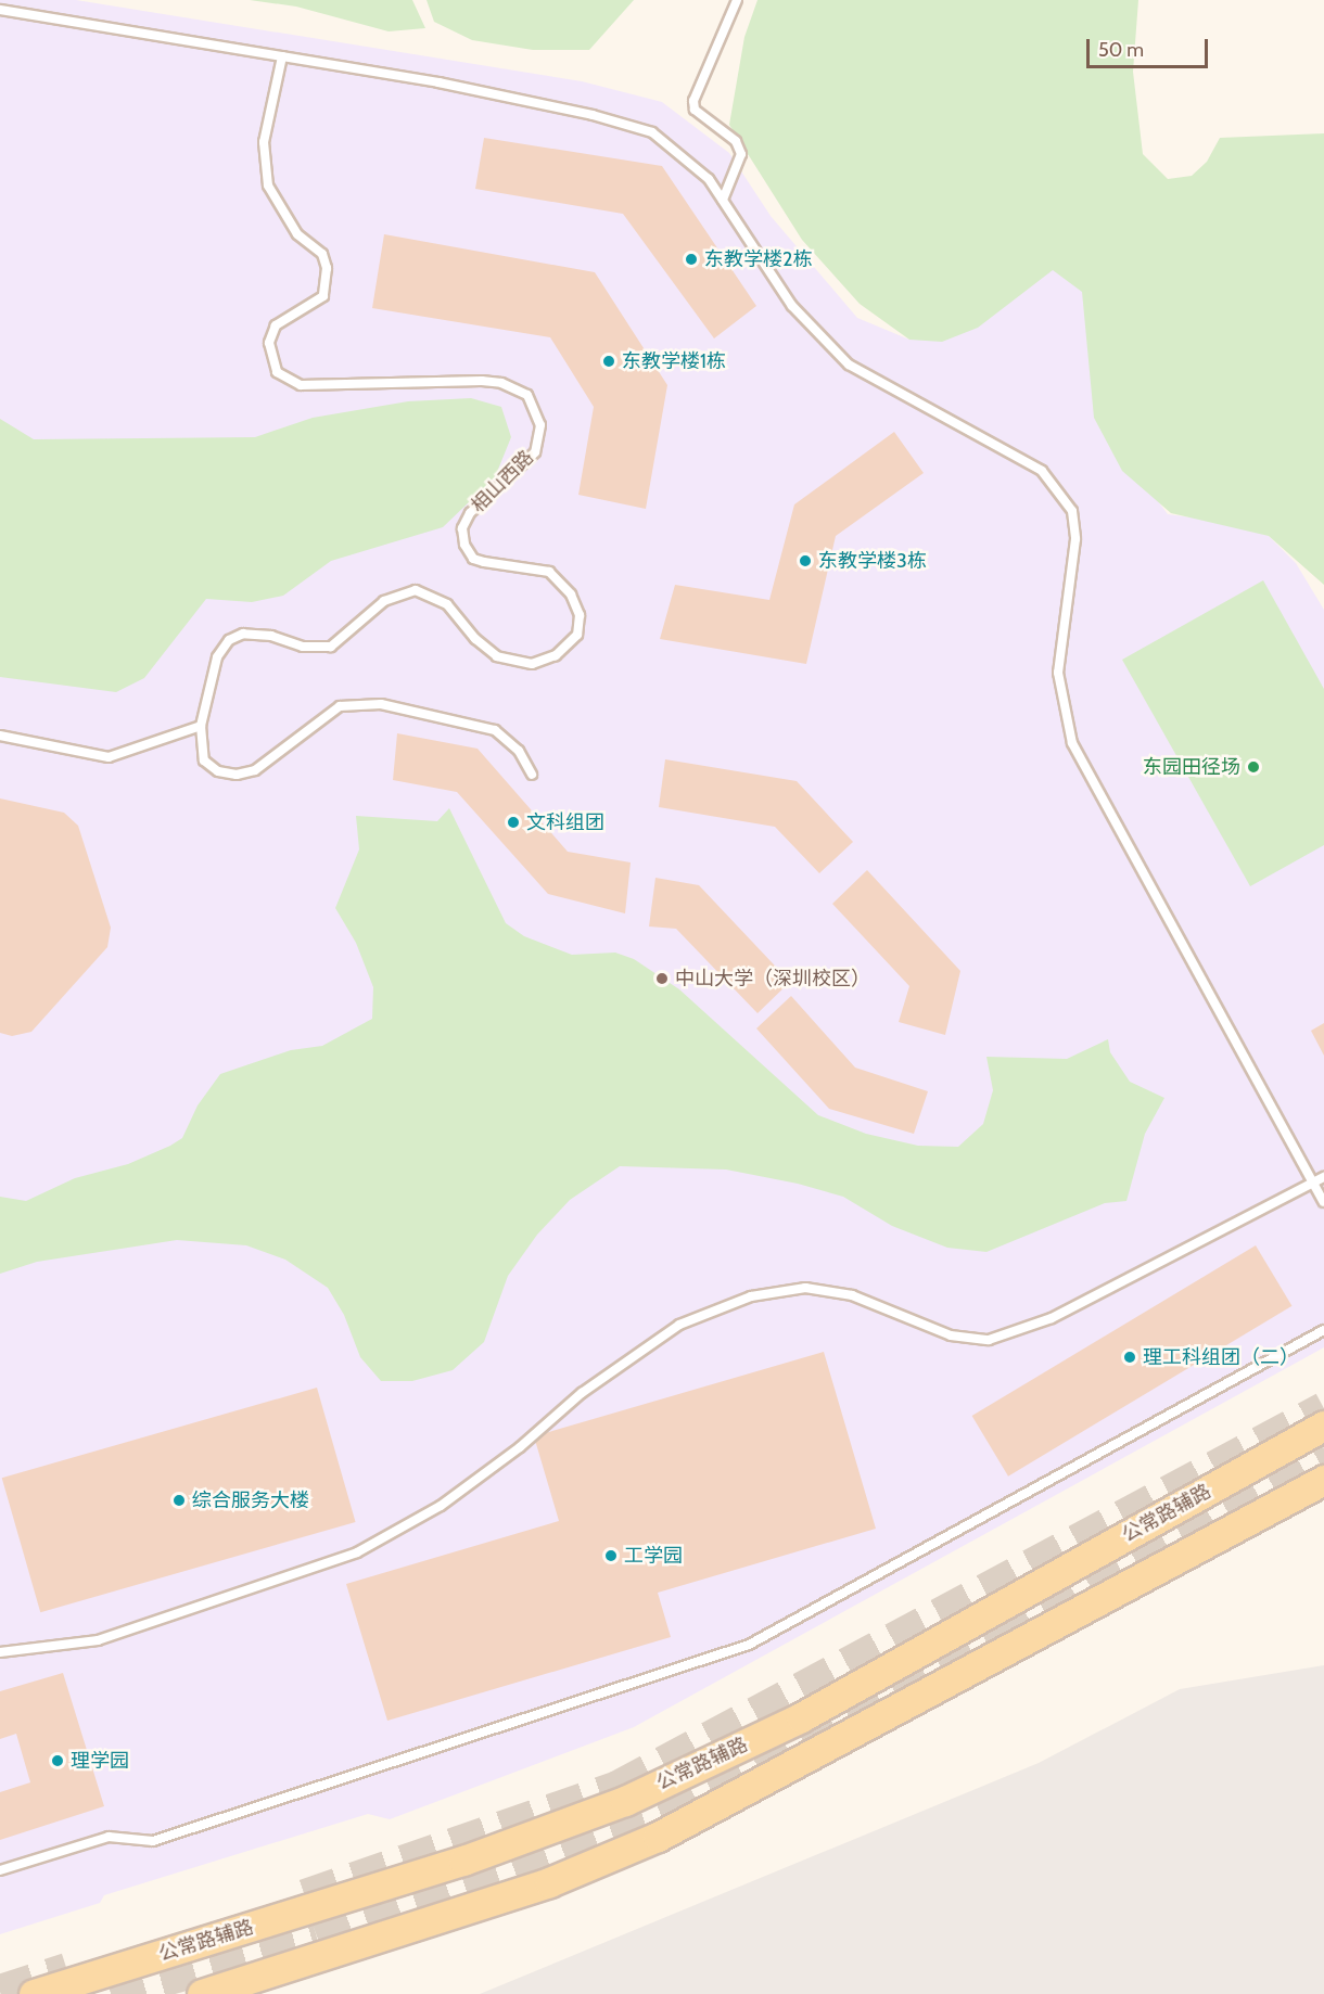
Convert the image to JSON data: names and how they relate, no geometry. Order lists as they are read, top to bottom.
{
  "streets": {
    "main road": ["公常路辅路"],
    "lane": ["相山西路"]
  },
  "places": [
    "东教学楼2栋",
    "东教学楼1栋",
    "东教学楼3栋",
    "东园田径场",
    "文科组团",
    "中山大学（深圳校区）",
    "理工科组团（二）",
    "综合服务大楼",
    "工学园",
    "理学园"
  ],
  "scale_bar": "50 m"
}
